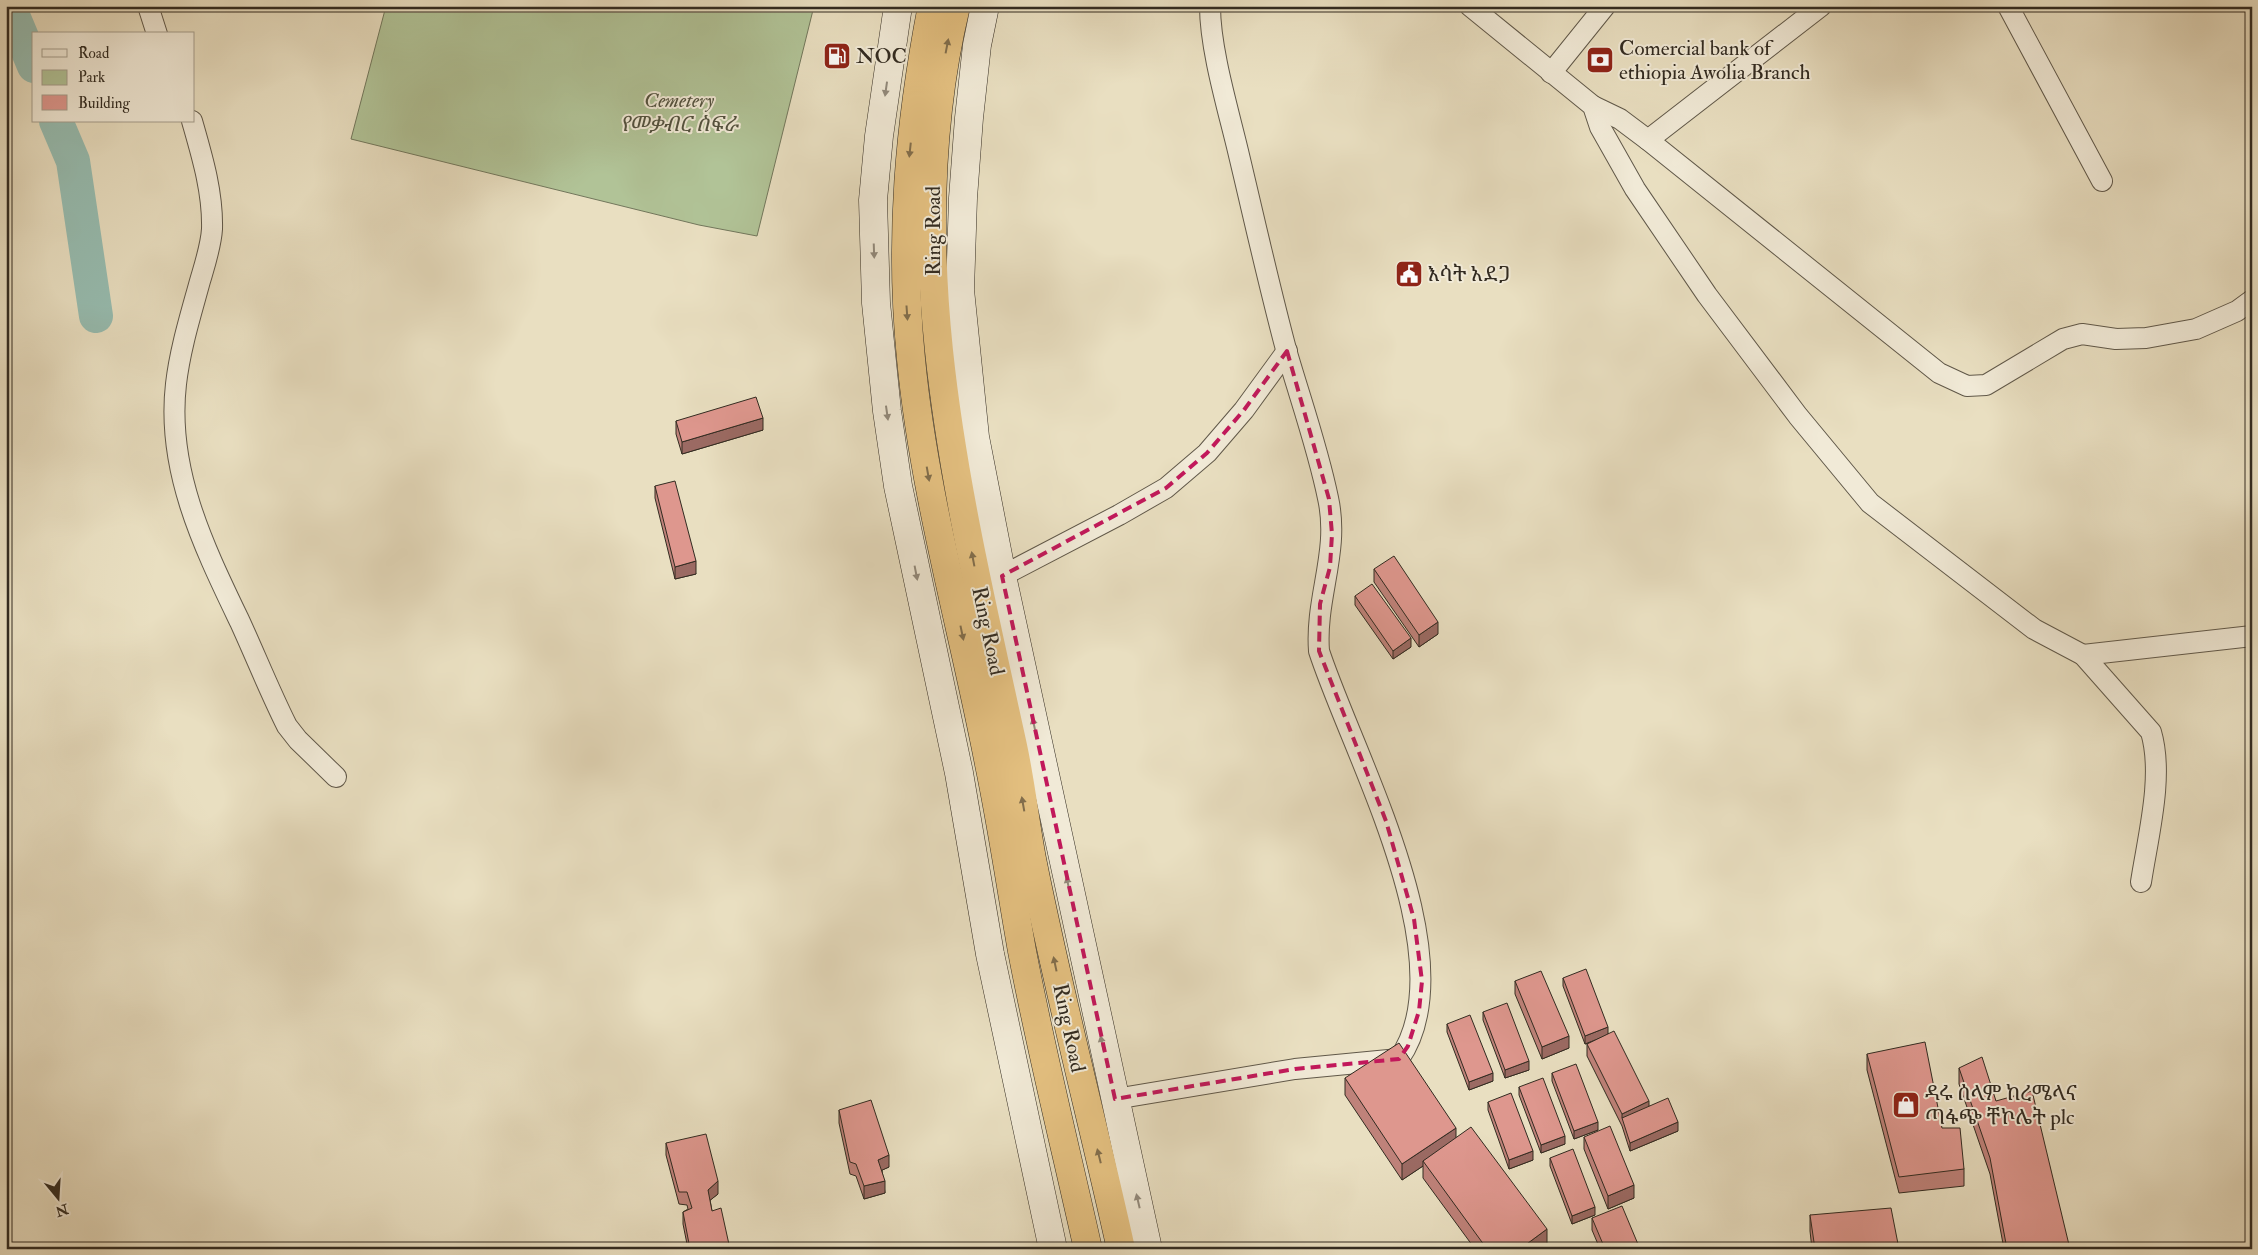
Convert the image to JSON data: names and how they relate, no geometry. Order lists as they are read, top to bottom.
{
  "streets": {
    "highway": ["Ring Road"]
  },
  "parks": ["Cemetery የመቃብር ስፍራ"],
  "places": {
    "fuel station": ["NOC"],
    "bank": ["Comercial bank of ethiopia Awolia Branch"],
    "public building": ["እሳት አደጋ"],
    "shop": ["ዳሩ ሰላም ከረሜላና ጣፋጭ ቸኮሌት plc"]
  },
  "legend": ["Road", "Park", "Building"],
  "north": "bottom"
}
